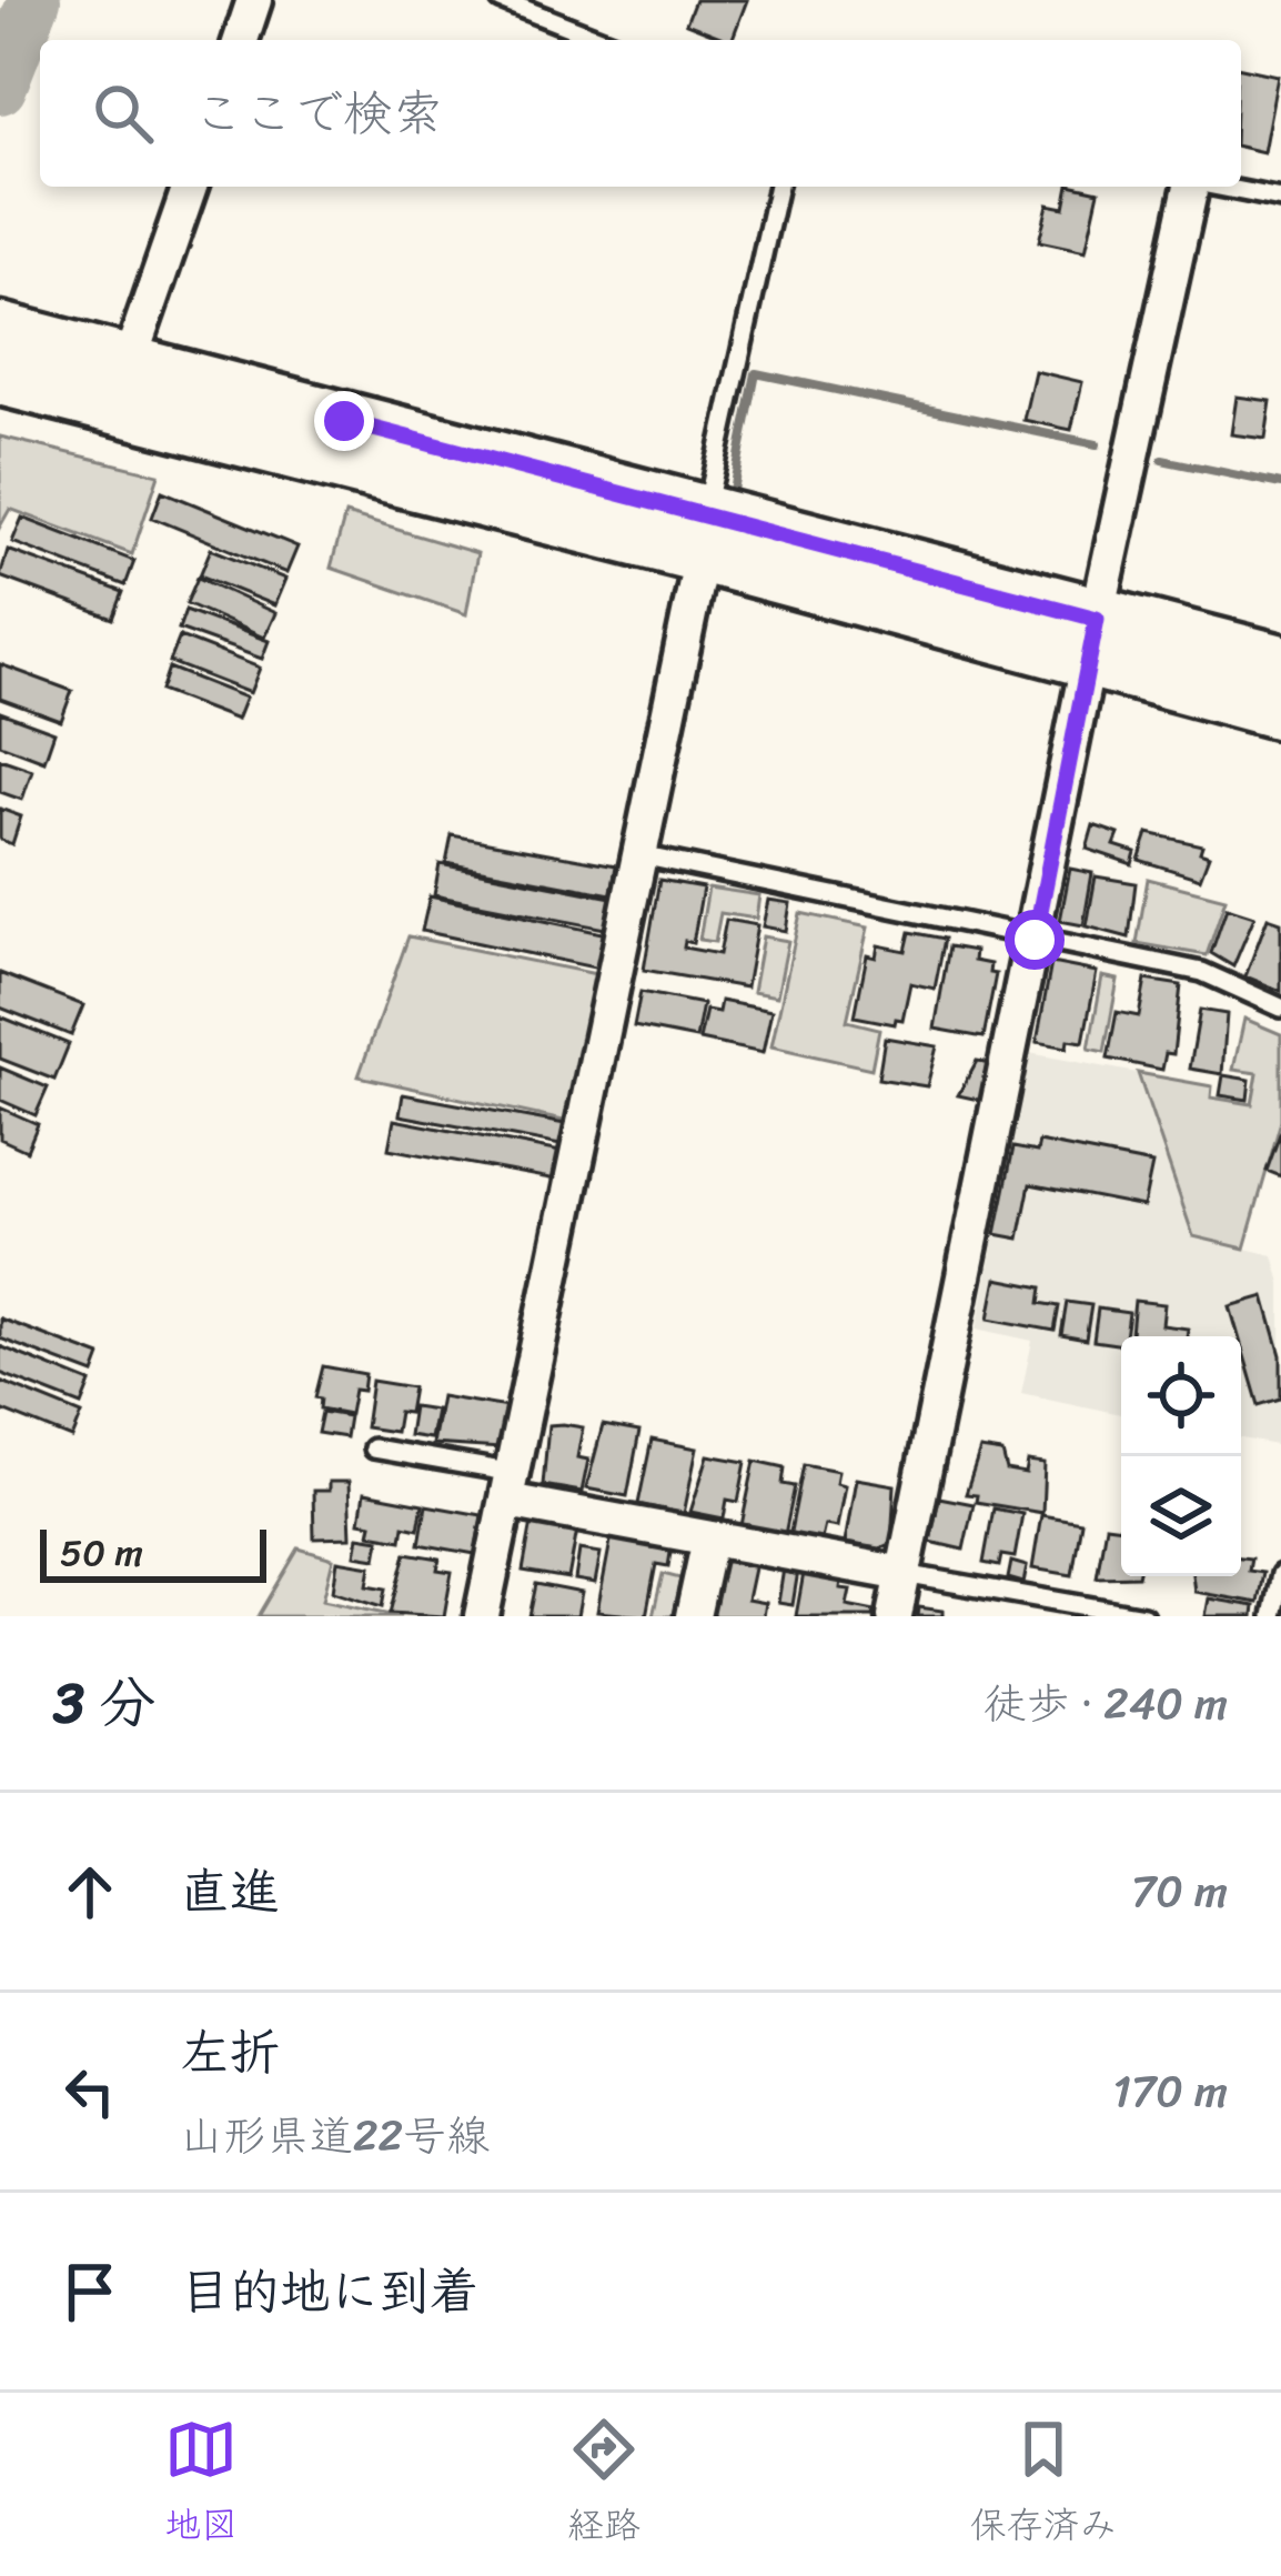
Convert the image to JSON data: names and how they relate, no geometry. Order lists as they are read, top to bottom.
{
  "scale_bar": "50 m",
  "page": {
    "search": "ここで検索",
    "scale": "50 m",
    "heading": ["3 分", "徒歩 · 240 m"],
    "list": [
      ["直進", "70 m"],
      ["左折", "山形県道22号線", "170 m"],
      "目的地に到着"
    ],
    "nav": ["地図", "経路", "保存済み"]
  }
}
